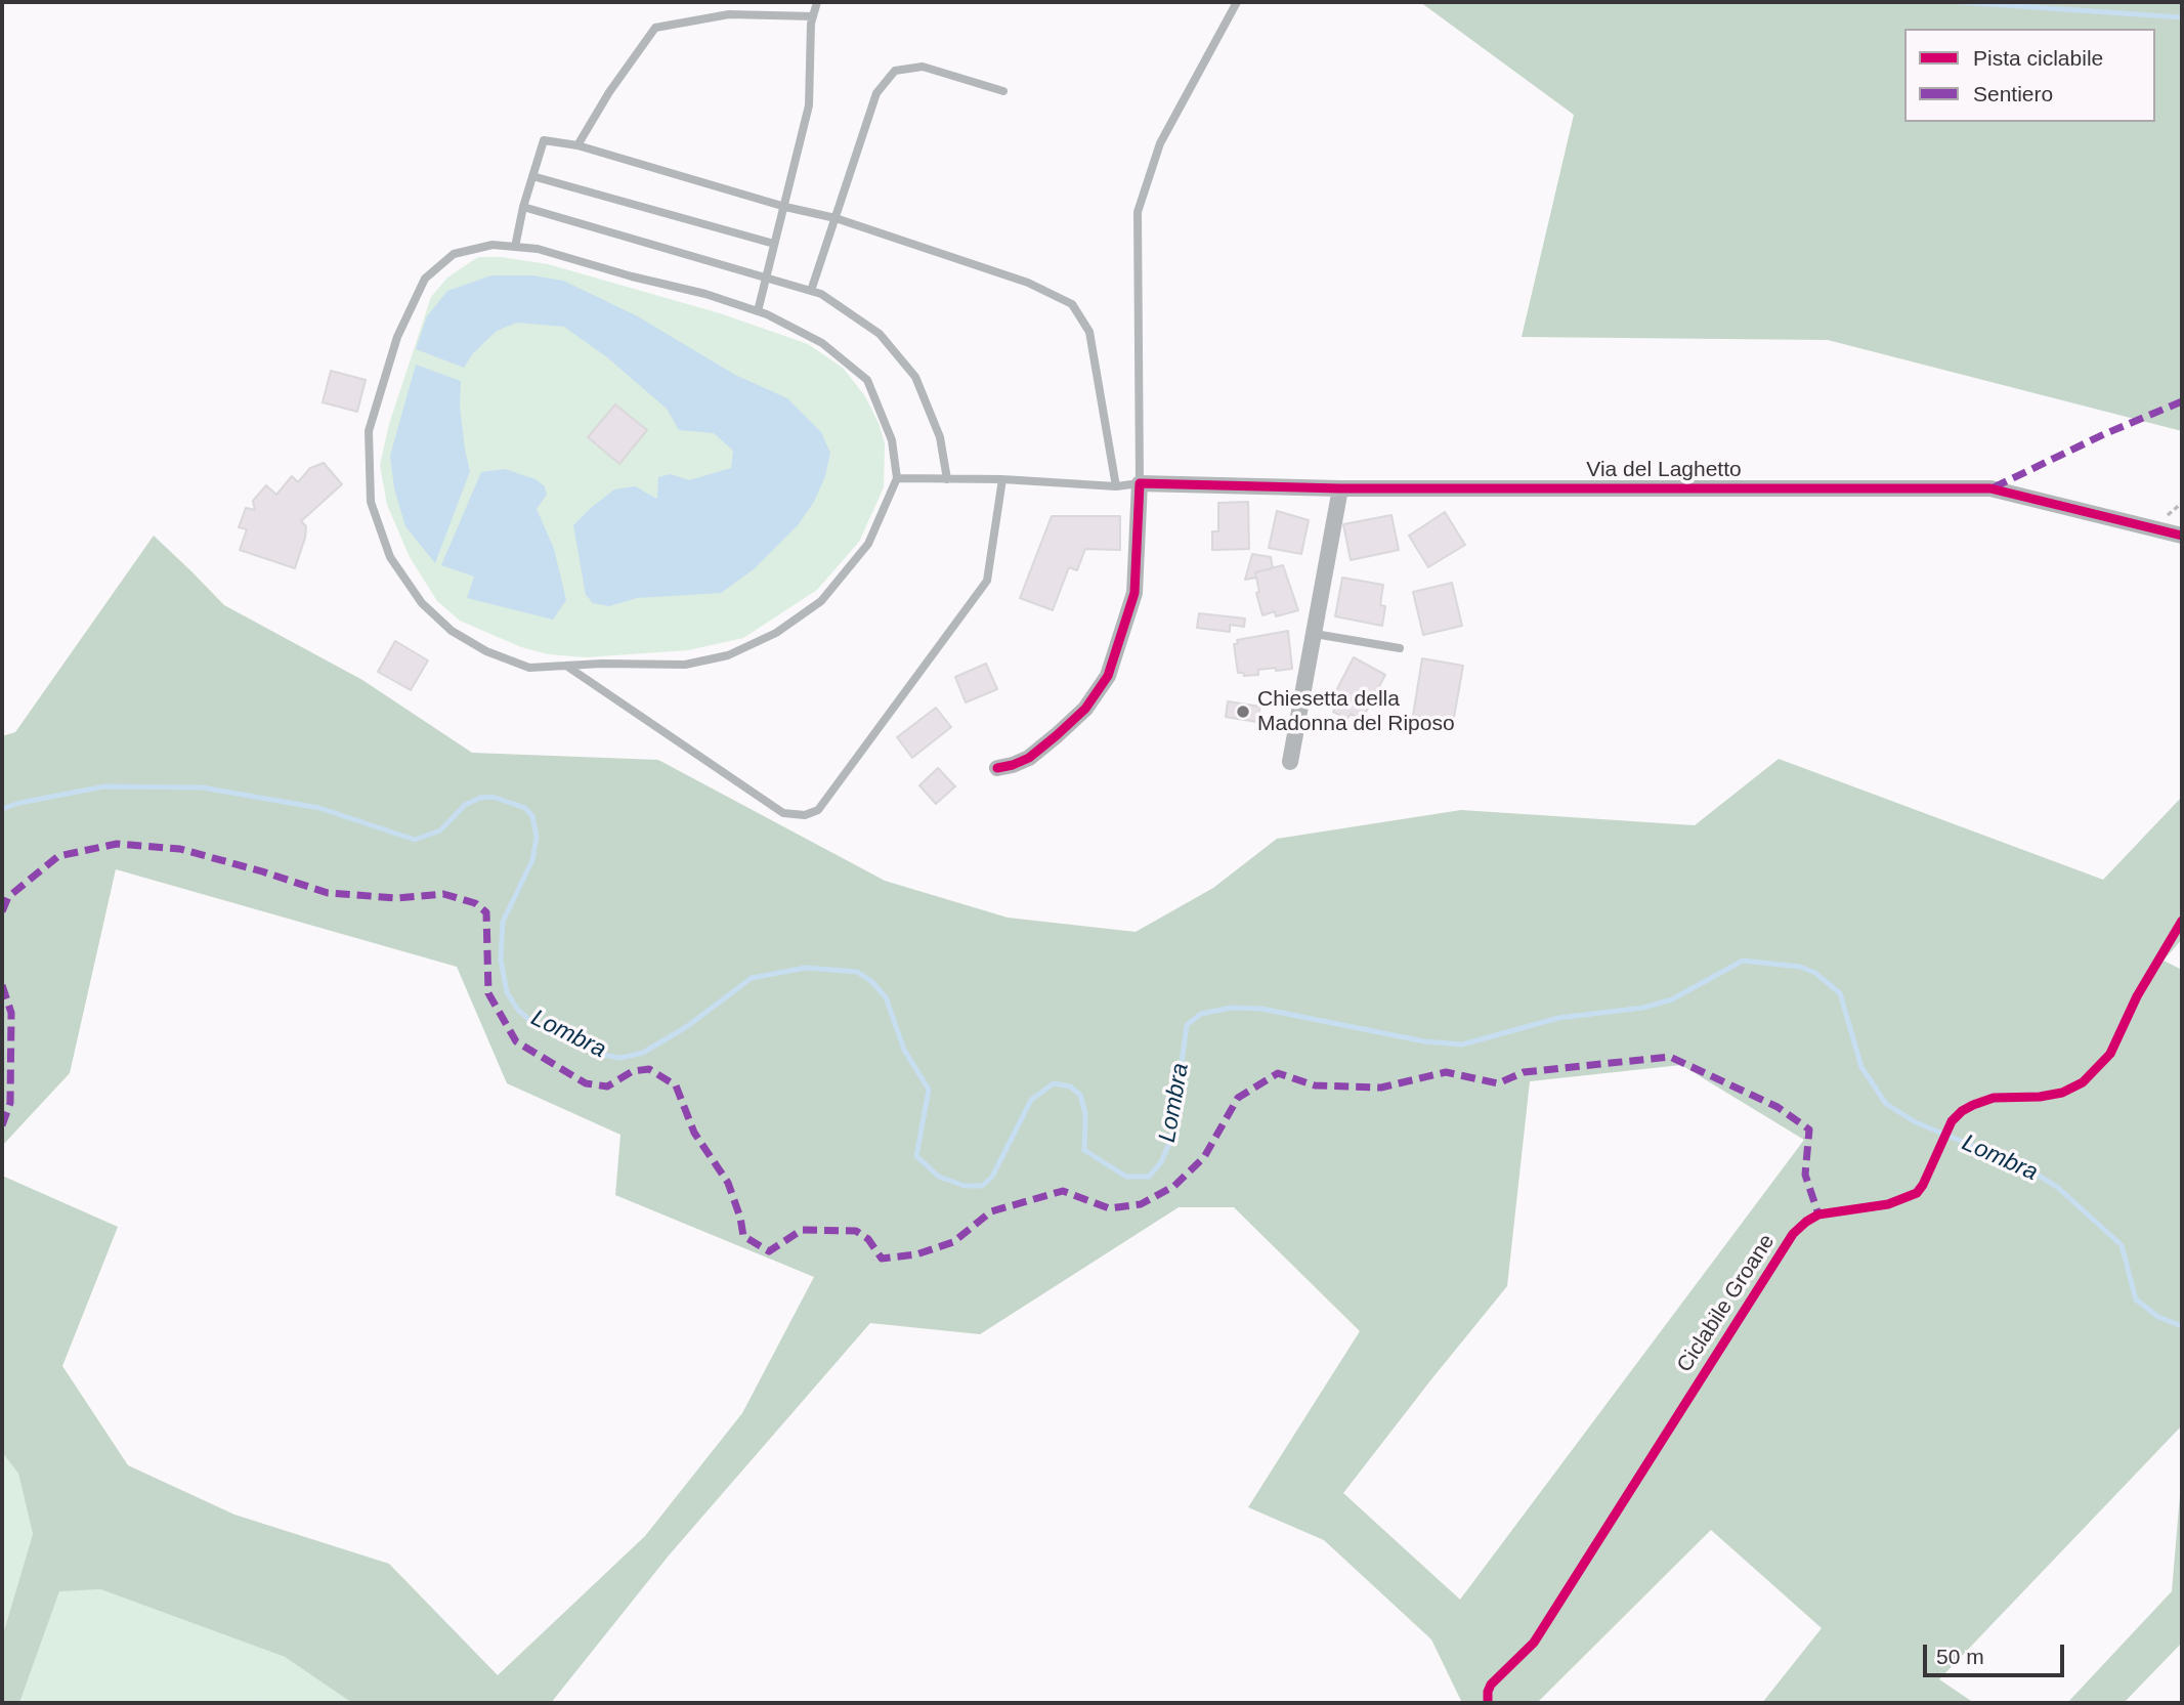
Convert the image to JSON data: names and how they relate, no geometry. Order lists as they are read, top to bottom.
{
  "streets": {
    "street": ["Via del Laghetto"],
    "cycle path": ["Ciclabile Groane"]
  },
  "water": ["Lombra"],
  "places": ["Chiesetta della Madonna del Riposo"],
  "legend": ["Pista ciclabile", "Sentiero"],
  "scale_bar": "50 m"
}
